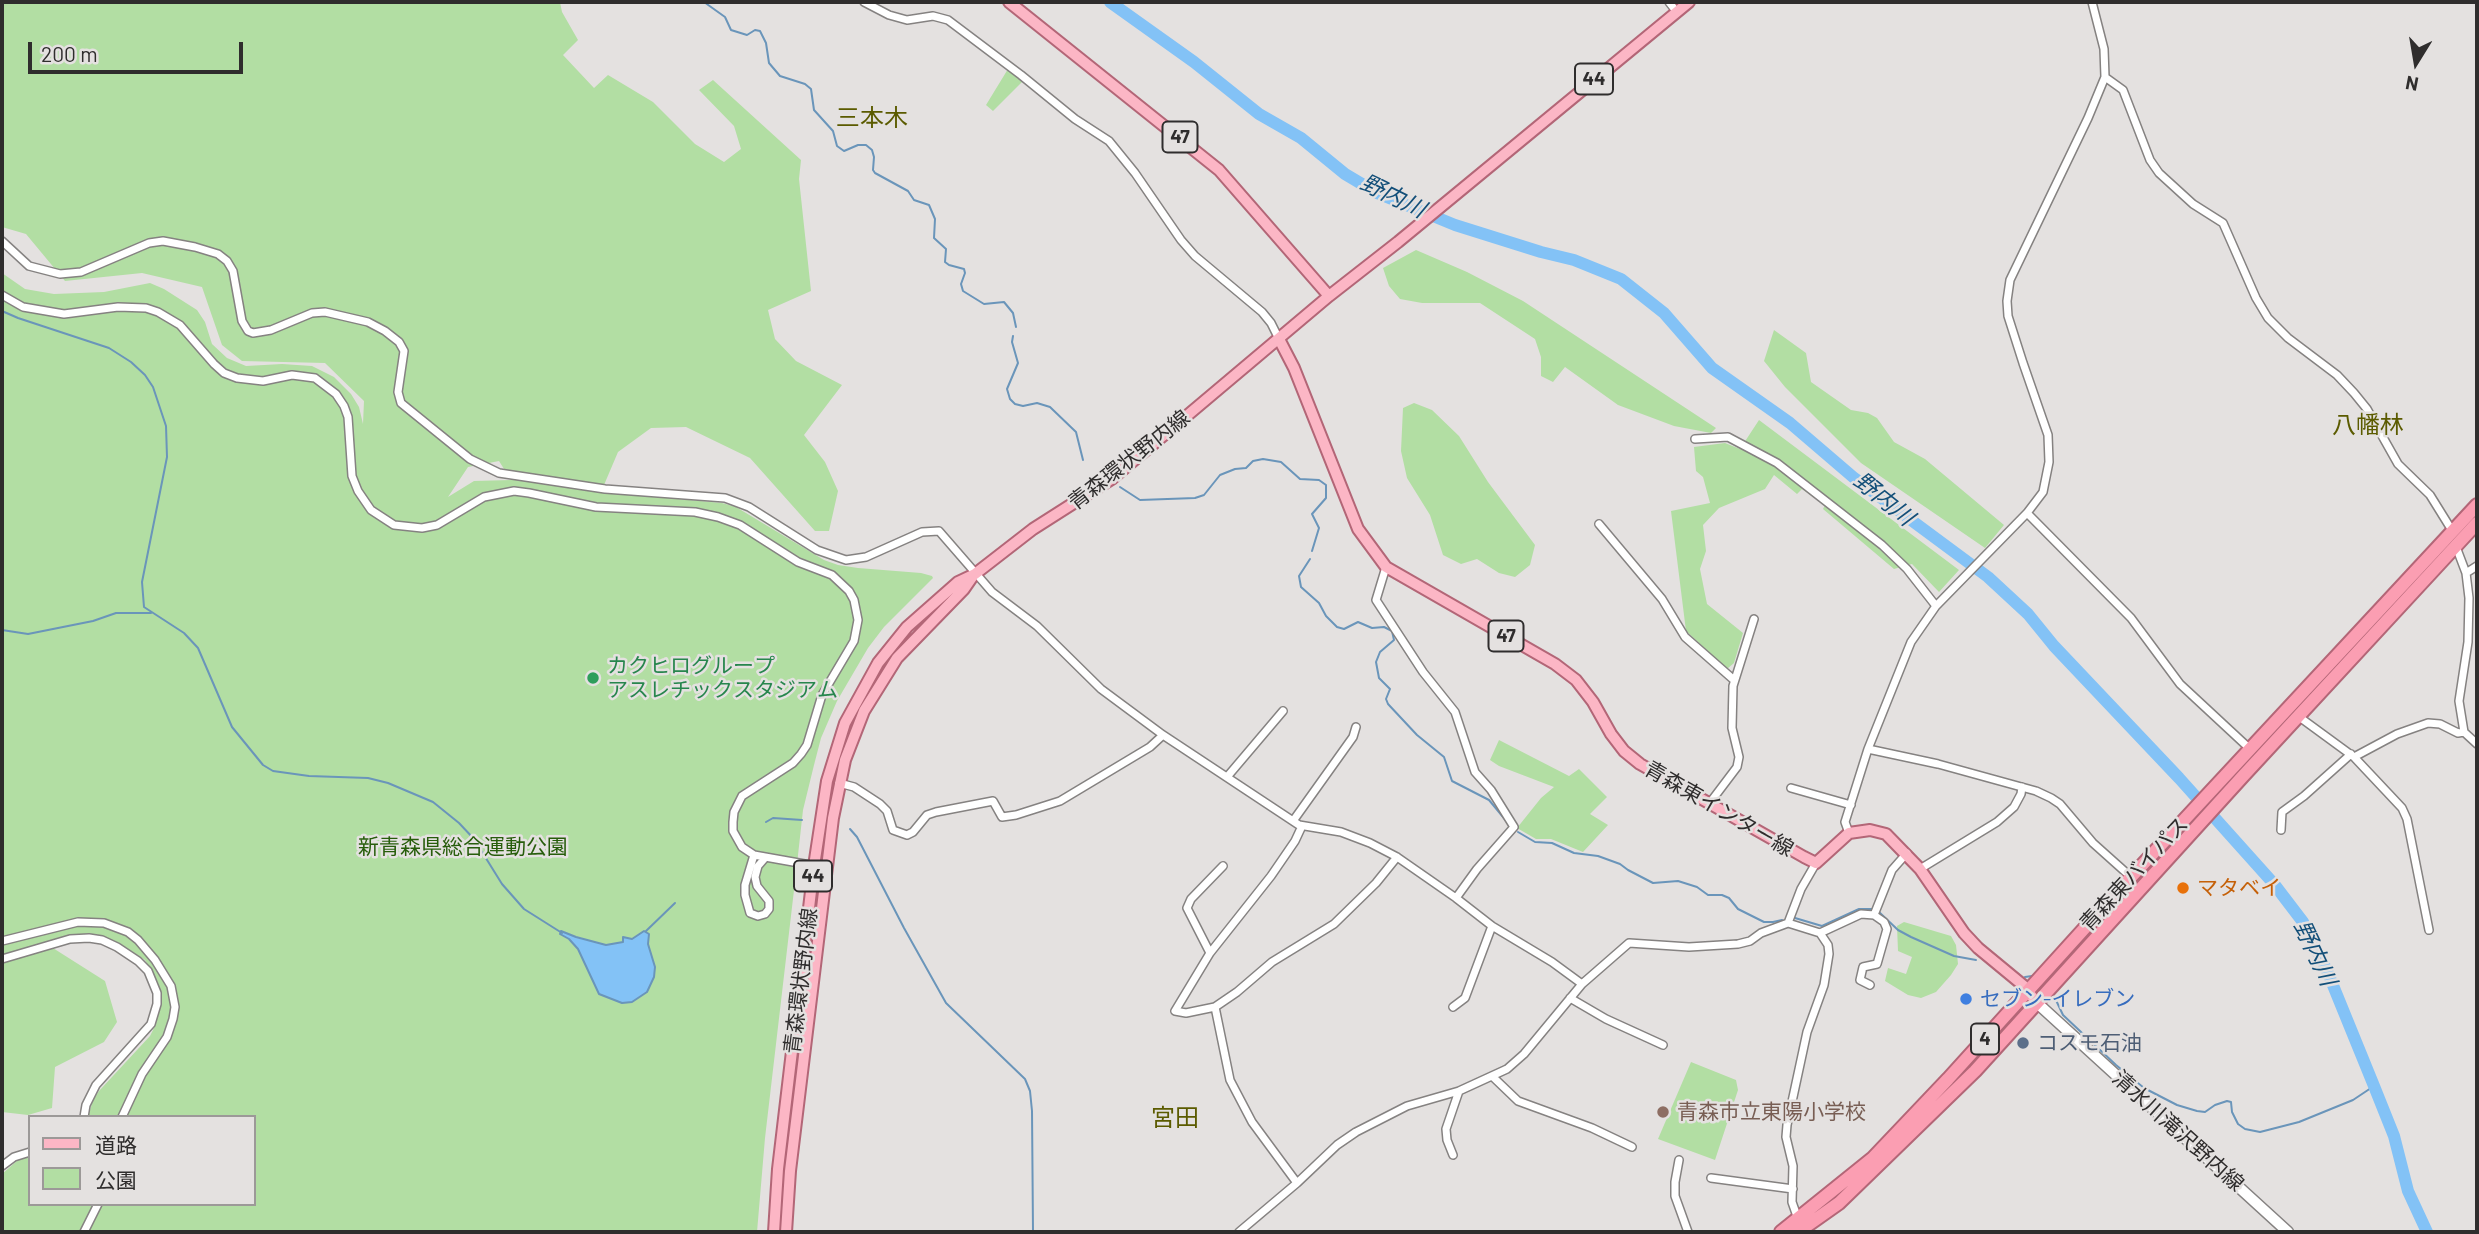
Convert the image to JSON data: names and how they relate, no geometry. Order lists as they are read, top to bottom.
{
  "streets": {
    "highway": ["青森東バイパス", "4"],
    "main road": [
      "44",
      "47",
      "青森環状野内線",
      "青森東インター線",
      "清水川滝沢野内線"
    ]
  },
  "crossings": [
    ["44", "47"],
    ["44", "青森環状野内線"],
    ["44", "青森東インター線"],
    ["青森環状野内線", "青森東インター線"],
    ["青森東バイパス", "清水川滝沢野内線"]
  ],
  "districts": ["三本木", "八幡林", "宮田"],
  "water": ["野内川"],
  "parks": ["新青森県総合運動公園"],
  "places": [
    "カクヒログループ アスレチックスタジアム",
    "マタベイ",
    "セブン-イレブン",
    "コスモ石油",
    "青森市立東陽小学校"
  ],
  "legend": ["道路", "公園"],
  "scale_bar": "200 m",
  "north": "bottom"
}
